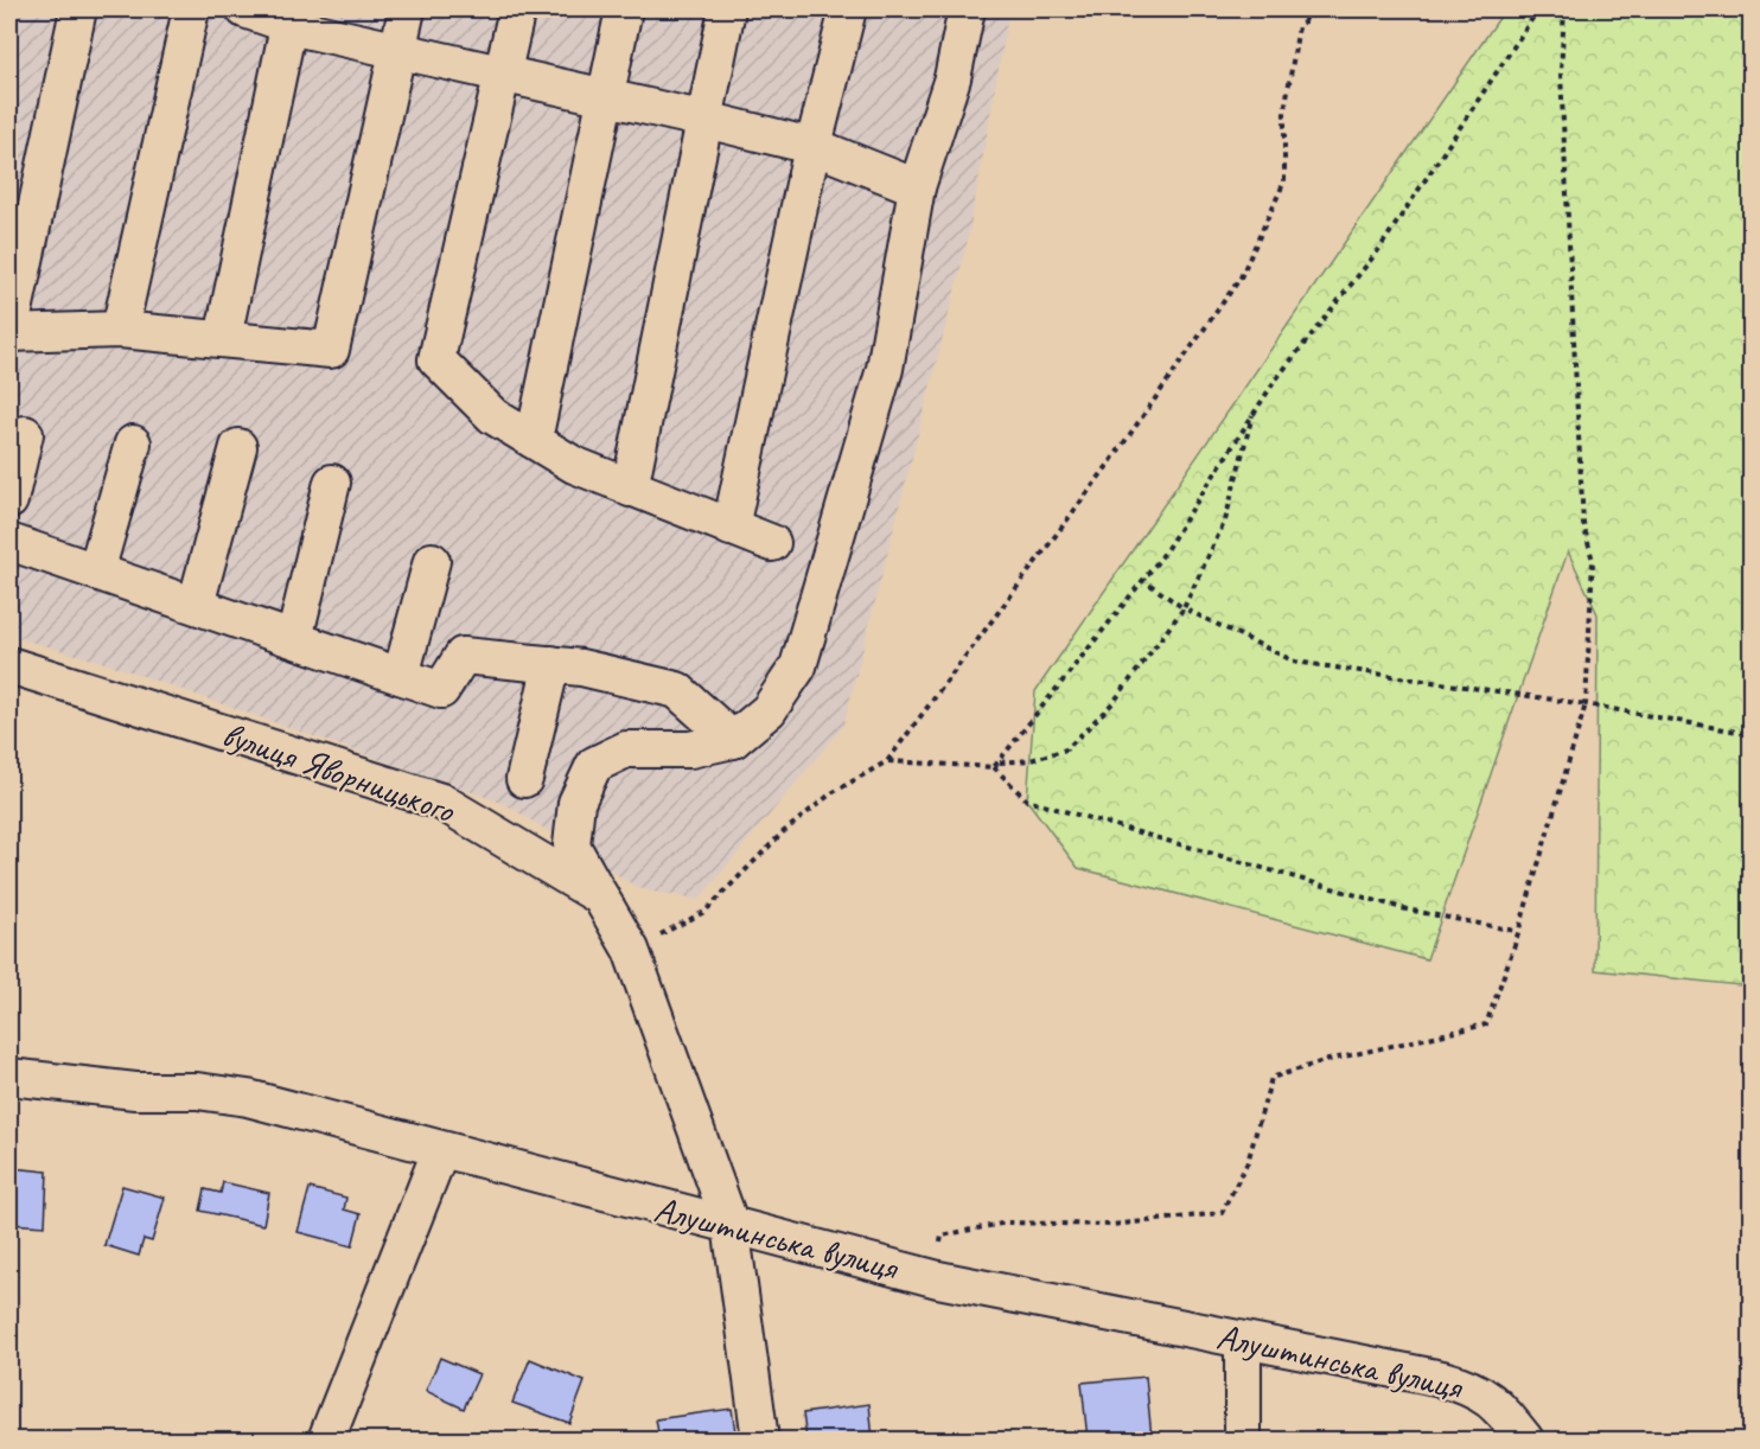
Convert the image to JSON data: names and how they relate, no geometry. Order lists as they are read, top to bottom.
{
  "streets": {
    "street": ["вулиця Яворницького", "Алуштинська вулиця"]
  },
  "crossings": [
    ["вулиця Яворницького", "Алуштинська вулиця"]
  ]
}
